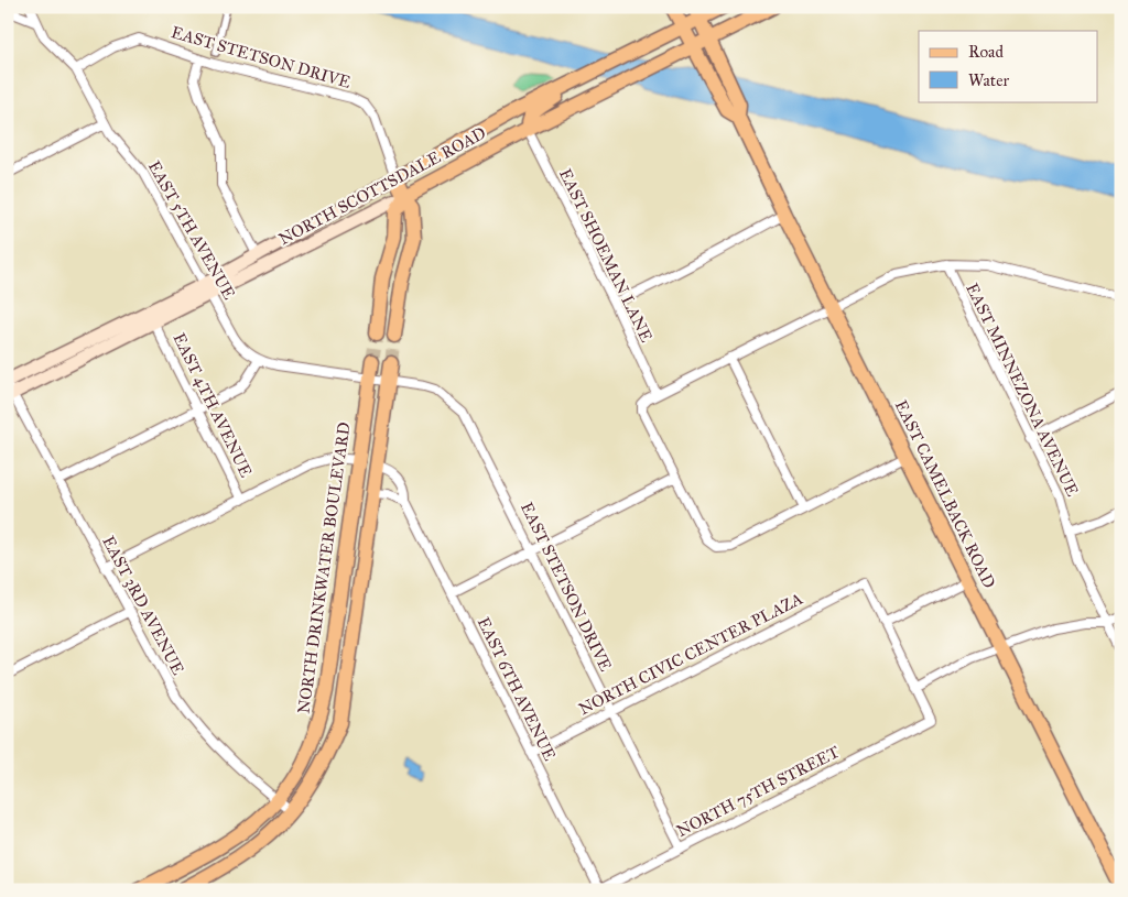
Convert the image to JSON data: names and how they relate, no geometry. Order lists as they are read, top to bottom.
{
  "streets": {
    "main road": ["NORTH SCOTTSDALE ROAD", "EAST CAMELBACK ROAD", "NORTH DRINKWATER BOULEVARD"],
    "street": [
      "EAST STETSON DRIVE",
      "EAST 5TH AVENUE",
      "EAST SHOEMAN LANE",
      "EAST MINNEZONA AVENUE",
      "EAST 4TH AVENUE",
      "EAST 3RD AVENUE",
      "NORTH CIVIC CENTER PLAZA",
      "EAST 6TH AVENUE",
      "NORTH 75TH STREET"
    ]
  },
  "crossings": [
    ["EAST STETSON DRIVE", "NORTH SCOTTSDALE ROAD"],
    ["EAST STETSON DRIVE", "EAST 5TH AVENUE"],
    ["EAST STETSON DRIVE", "NORTH DRINKWATER BOULEVARD"],
    ["EAST STETSON DRIVE", "NORTH CIVIC CENTER PLAZA"],
    ["EAST STETSON DRIVE", "NORTH 75TH STREET"],
    ["NORTH SCOTTSDALE ROAD", "EAST 5TH AVENUE"],
    ["NORTH SCOTTSDALE ROAD", "EAST SHOEMAN LANE"],
    ["NORTH SCOTTSDALE ROAD", "EAST 4TH AVENUE"],
    ["NORTH SCOTTSDALE ROAD", "EAST CAMELBACK ROAD"],
    ["NORTH SCOTTSDALE ROAD", "EAST 3RD AVENUE"],
    ["EAST 5TH AVENUE", "NORTH DRINKWATER BOULEVARD"],
    ["NORTH DRINKWATER BOULEVARD", "EAST 3RD AVENUE"],
    ["NORTH CIVIC CENTER PLAZA", "EAST 6TH AVENUE"],
    ["EAST 6TH AVENUE", "NORTH 75TH STREET"]
  ],
  "legend": ["Road", "Water"]
}
